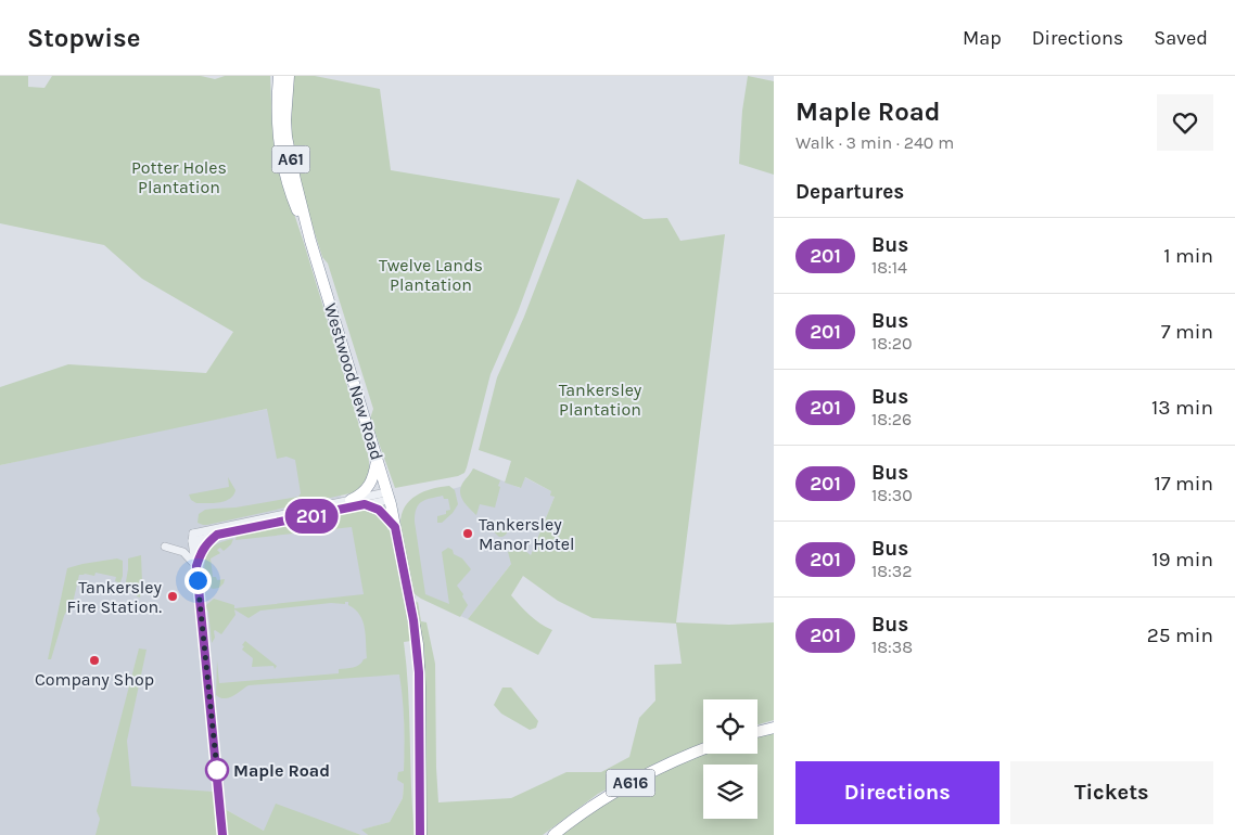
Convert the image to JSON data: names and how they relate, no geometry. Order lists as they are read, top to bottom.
{
  "streets": {
    "highway": ["A61", "Westwood New Road", "A616"]
  },
  "parks": ["Potter Holes Plantation", "Twelve Lands Plantation", "Tankersley Plantation"],
  "places": [
    "Tankersley Manor Hotel",
    "Tankersley Fire Station.",
    "Company Shop",
    "Maple Road"
  ],
  "lines": ["bus line 201"],
  "page": {
    "header": "Stopwise",
    "nav": ["Map", "Directions", "Saved"],
    "on_map": "201",
    "heading": [
      ["Maple Road", "Walk · 3 min · 240 m"],
      "Departures"
    ],
    "list": [
      {
        "mark": "201",
        "name": "Bus",
        "note": "18:14",
        "value": "1 min"
      },
      {
        "mark": "201",
        "name": "Bus",
        "note": "18:20",
        "value": "7 min"
      },
      {
        "mark": "201",
        "name": "Bus",
        "note": "18:26",
        "value": "13 min"
      },
      {
        "mark": "201",
        "name": "Bus",
        "note": "18:30",
        "value": "17 min"
      },
      {
        "mark": "201",
        "name": "Bus",
        "note": "18:32",
        "value": "19 min"
      },
      {
        "mark": "201",
        "name": "Bus",
        "note": "18:38",
        "value": "25 min"
      }
    ],
    "buttons": ["Directions", "Tickets"]
  }
}
